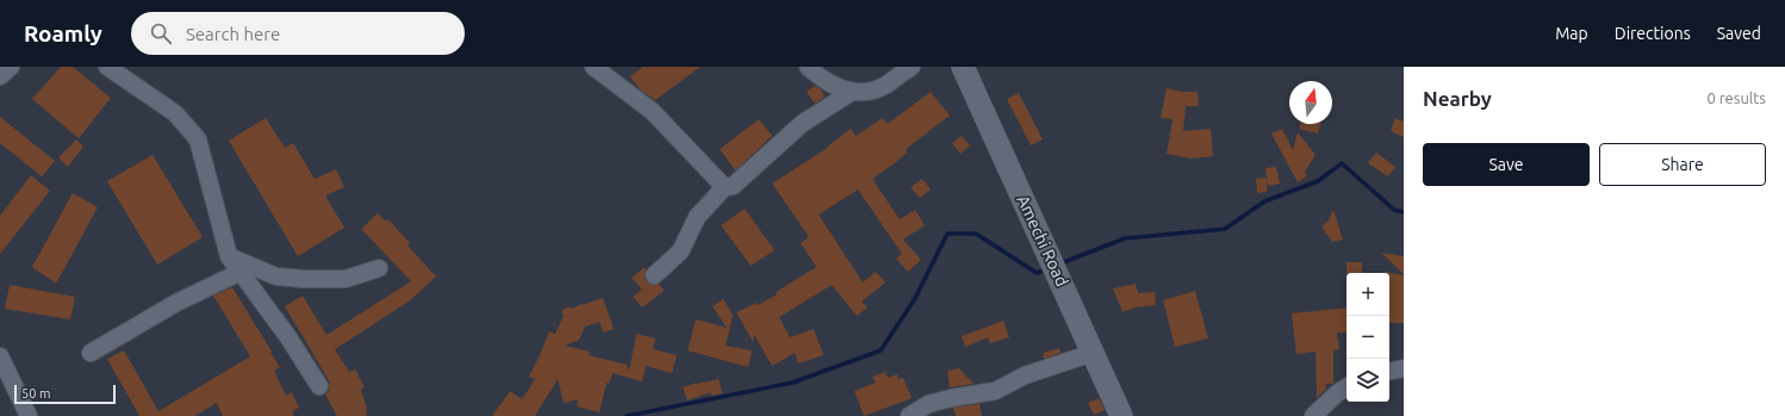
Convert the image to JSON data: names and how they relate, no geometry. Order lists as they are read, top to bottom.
{
  "streets": {
    "main road": ["Amechi Road"]
  },
  "scale_bar": "50 m",
  "north": "top",
  "page": {
    "header": "Roamly",
    "search": "Search here",
    "nav": ["Map", "Directions", "Saved"],
    "heading": ["Nearby", "0 results"],
    "buttons": ["Save", "Share"],
    "map_buttons": ["+", "−"],
    "scale": "50 m"
  }
}
